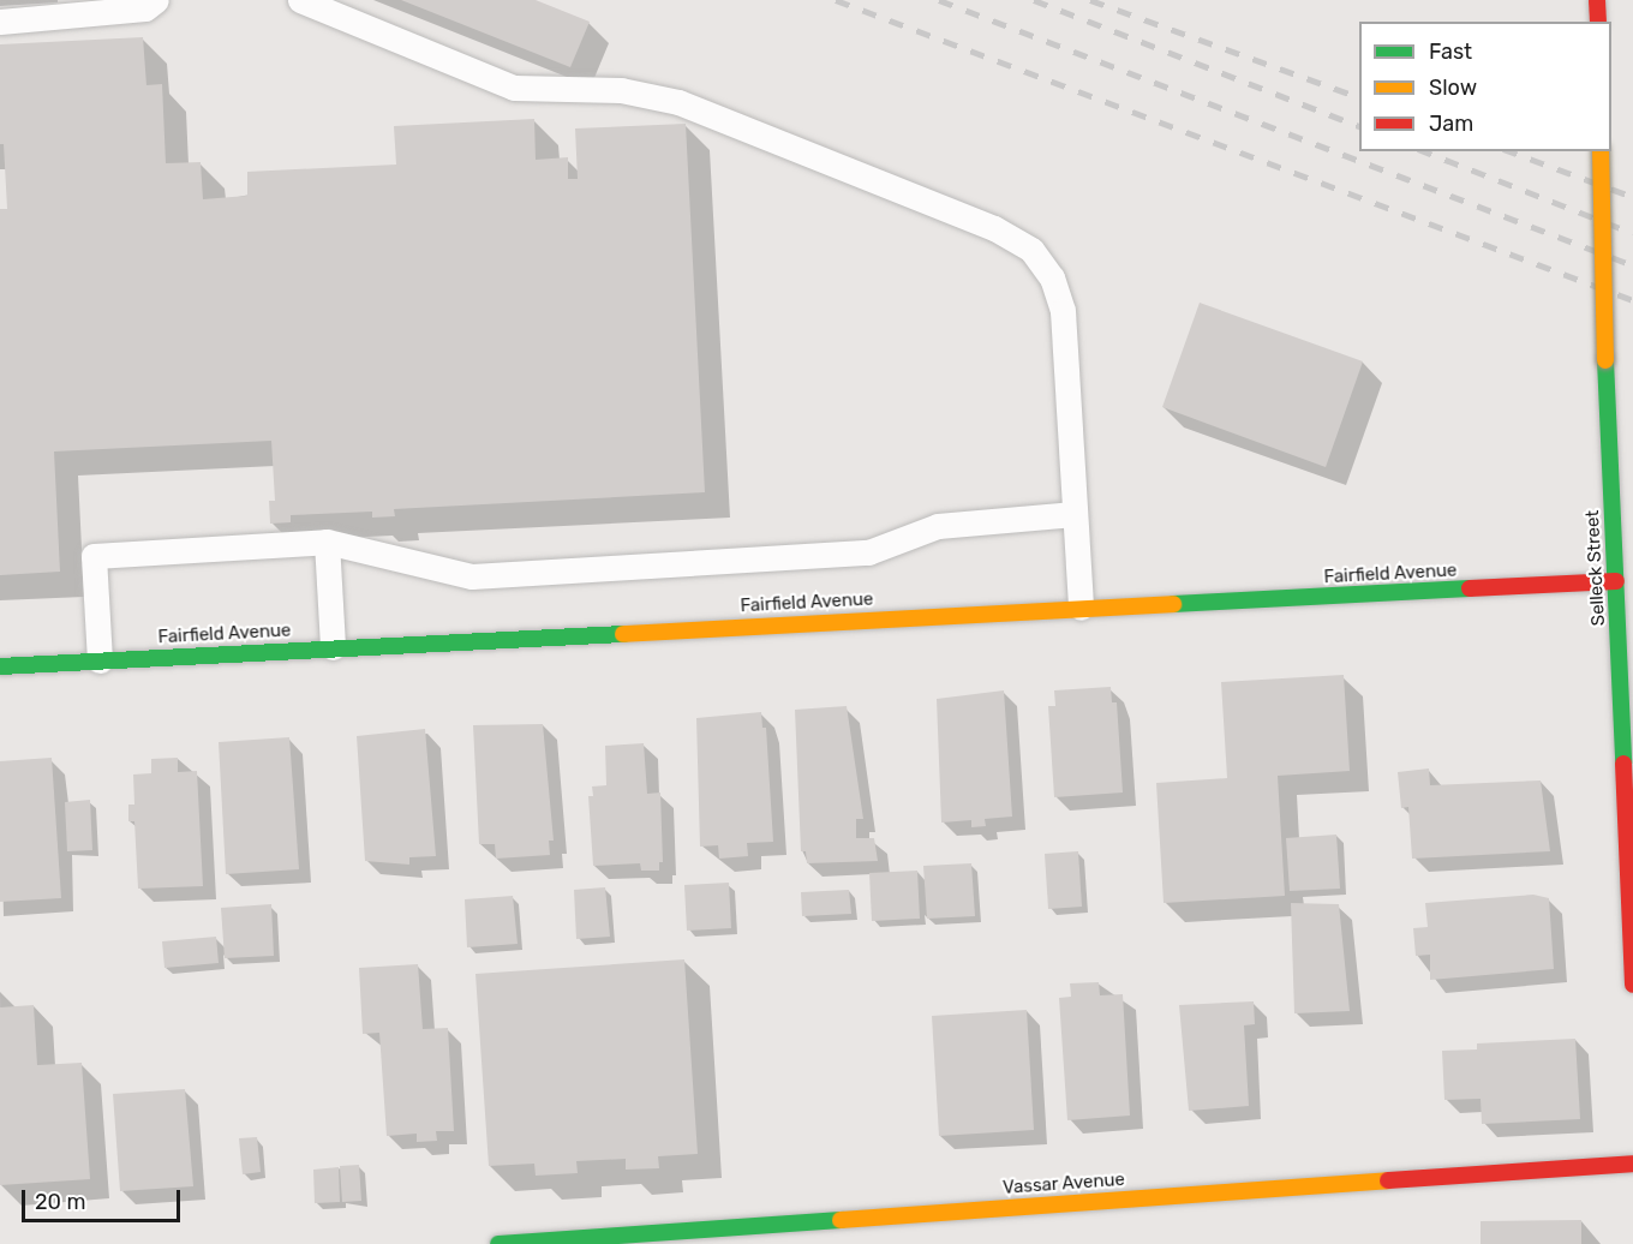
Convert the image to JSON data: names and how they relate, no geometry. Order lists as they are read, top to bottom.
{
  "streets": {
    "main road": ["Selleck Street", "Fairfield Avenue", "Vassar Avenue"]
  },
  "crossings": [
    ["Selleck Street", "Fairfield Avenue"]
  ],
  "legend": ["Fast", "Slow", "Jam"],
  "scale_bar": "20 m"
}
